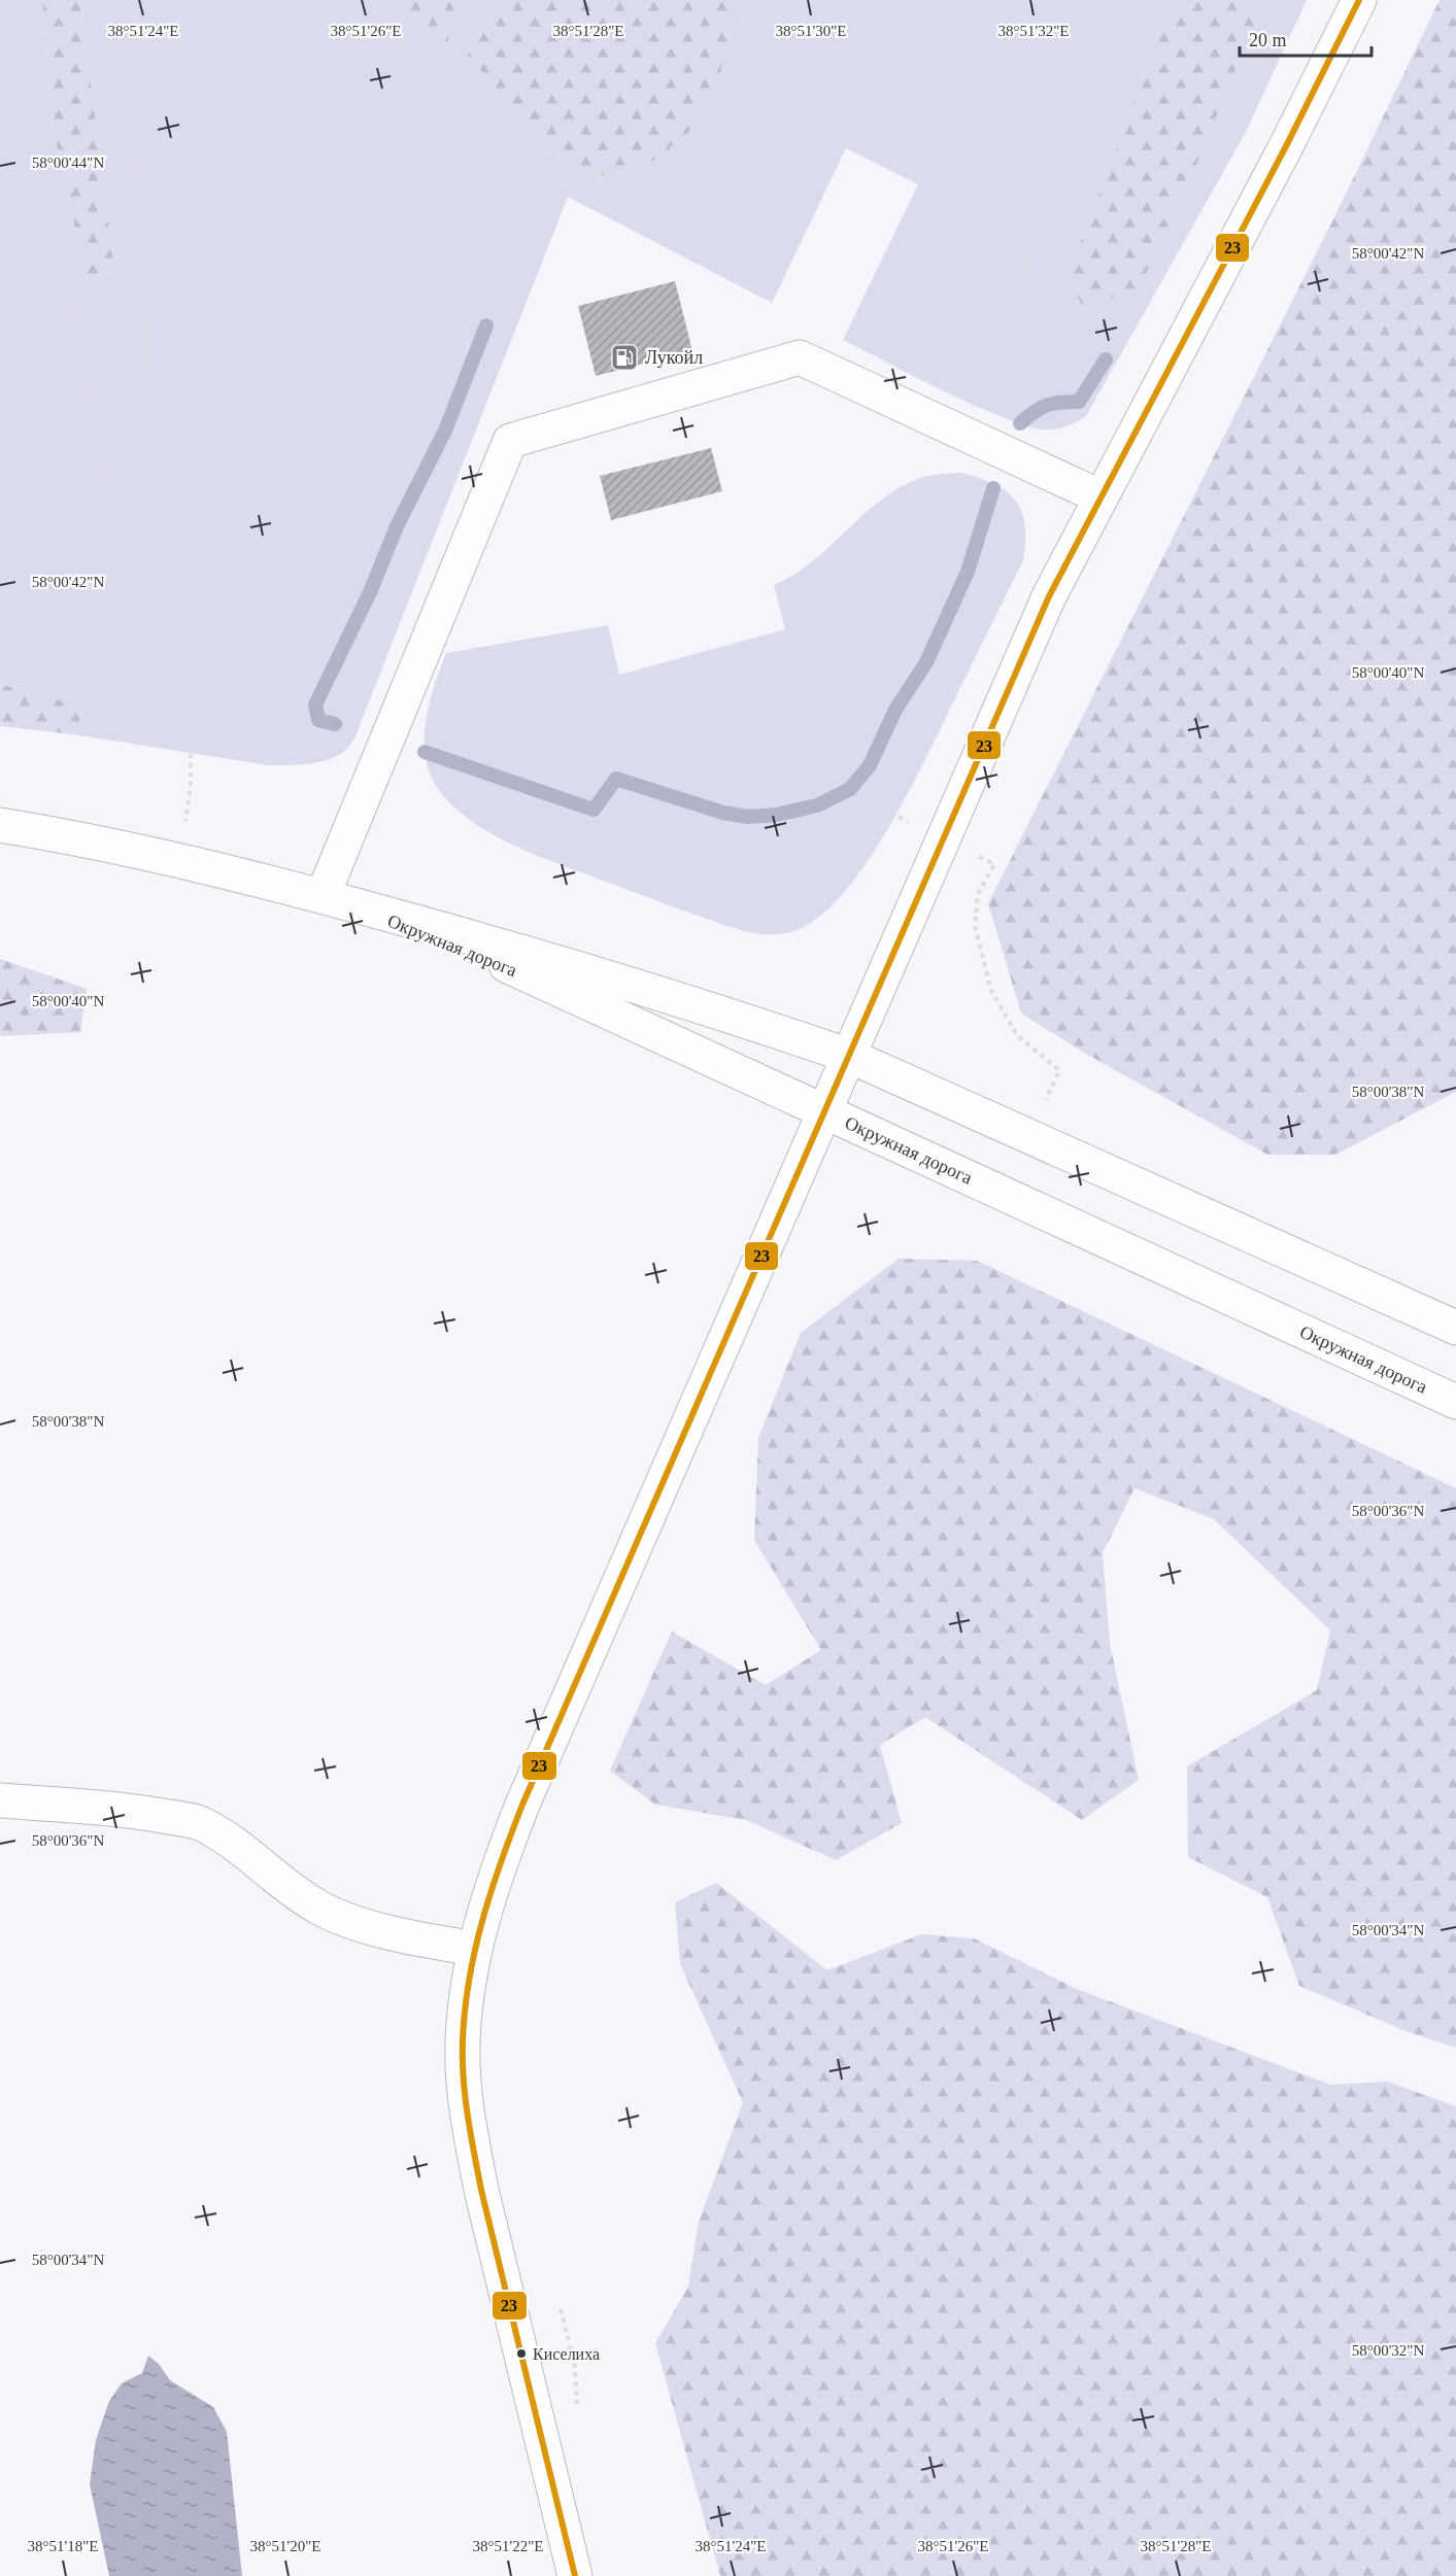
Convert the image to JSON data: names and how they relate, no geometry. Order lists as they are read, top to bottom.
{
  "streets": {
    "main road": ["Окружная дорога"]
  },
  "places": {
    "fuel station": ["Лукойл"],
    "other": ["Киселиха"]
  },
  "lines": ["transit line 23"],
  "scale_bar": "20 m",
  "coordinates": [
    "38°51'24\"E",
    "38°51'26\"E",
    "38°51'28\"E",
    "38°51'30\"E",
    "38°51'32\"E",
    "58°00'44\"N",
    "58°00'42\"N",
    "58°00'40\"N",
    "58°00'38\"N",
    "58°00'36\"N",
    "58°00'34\"N",
    "58°00'32\"N",
    "38°51'18\"E",
    "38°51'20\"E",
    "38°51'22\"E"
  ]
}
